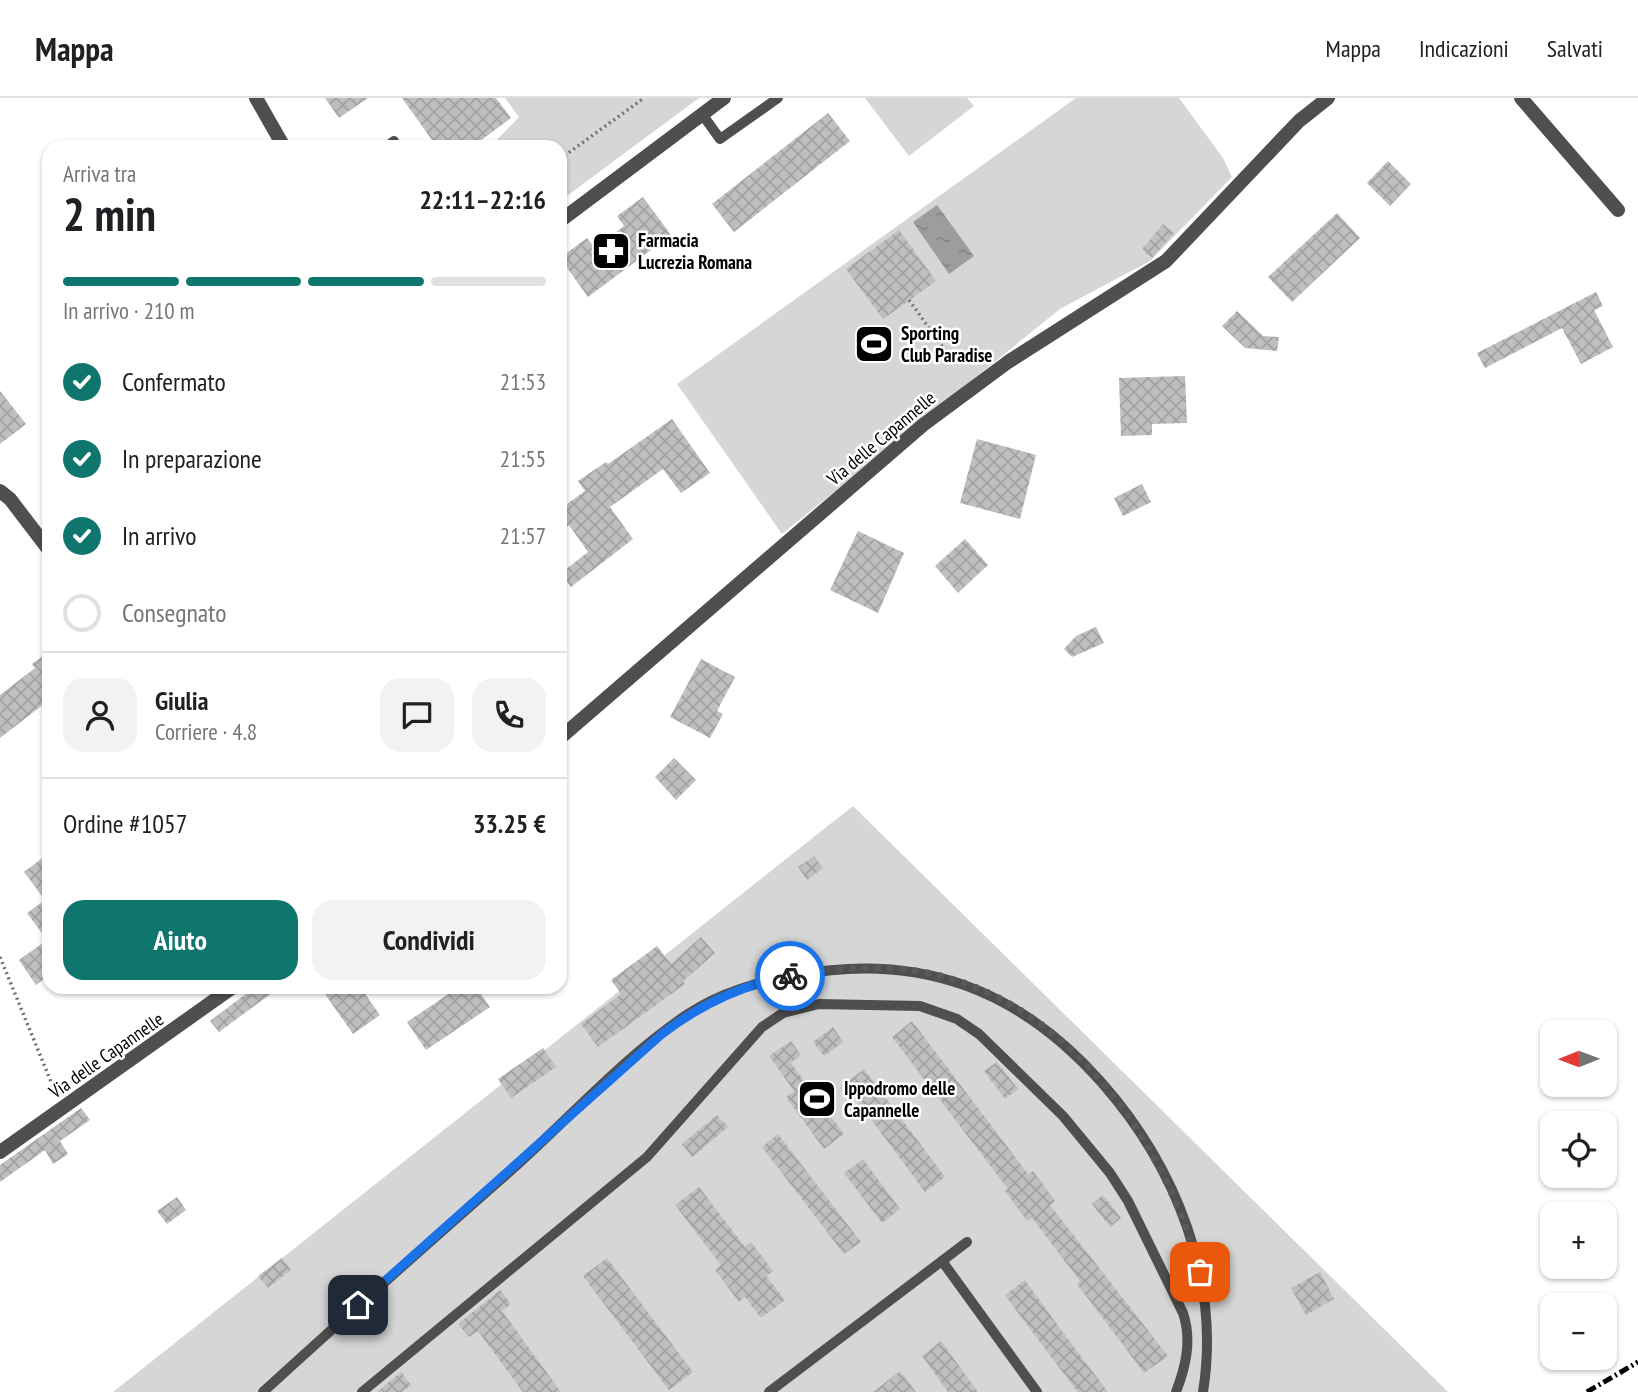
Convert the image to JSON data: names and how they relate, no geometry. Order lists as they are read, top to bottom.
{
  "streets": {
    "street": ["Via delle Capannelle"]
  },
  "places": {
    "pharmacy": ["Farmacia Lucrezia Romana"],
    "sports": ["Sporting Club Paradise", "Ippodromo delle Capannelle"]
  },
  "north": "left",
  "page": {
    "header": "Mappa",
    "nav": ["Mappa", "Indicazioni", "Salvati"],
    "heading": ["2 min", "Arriva tra", "22:11–22:16"],
    "panel": [
      "Giulia",
      "Corriere · 4.8",
      "Ordine #1057",
      "33.25 €"
    ],
    "bar": "In arrivo · 210 m",
    "list": [
      ["Confermato", "21:53"],
      ["In preparazione", "21:55"],
      ["In arrivo", "21:57"],
      "Consegnato"
    ],
    "buttons": ["Aiuto", "Condividi"],
    "map_buttons": ["+", "−"]
  }
}
